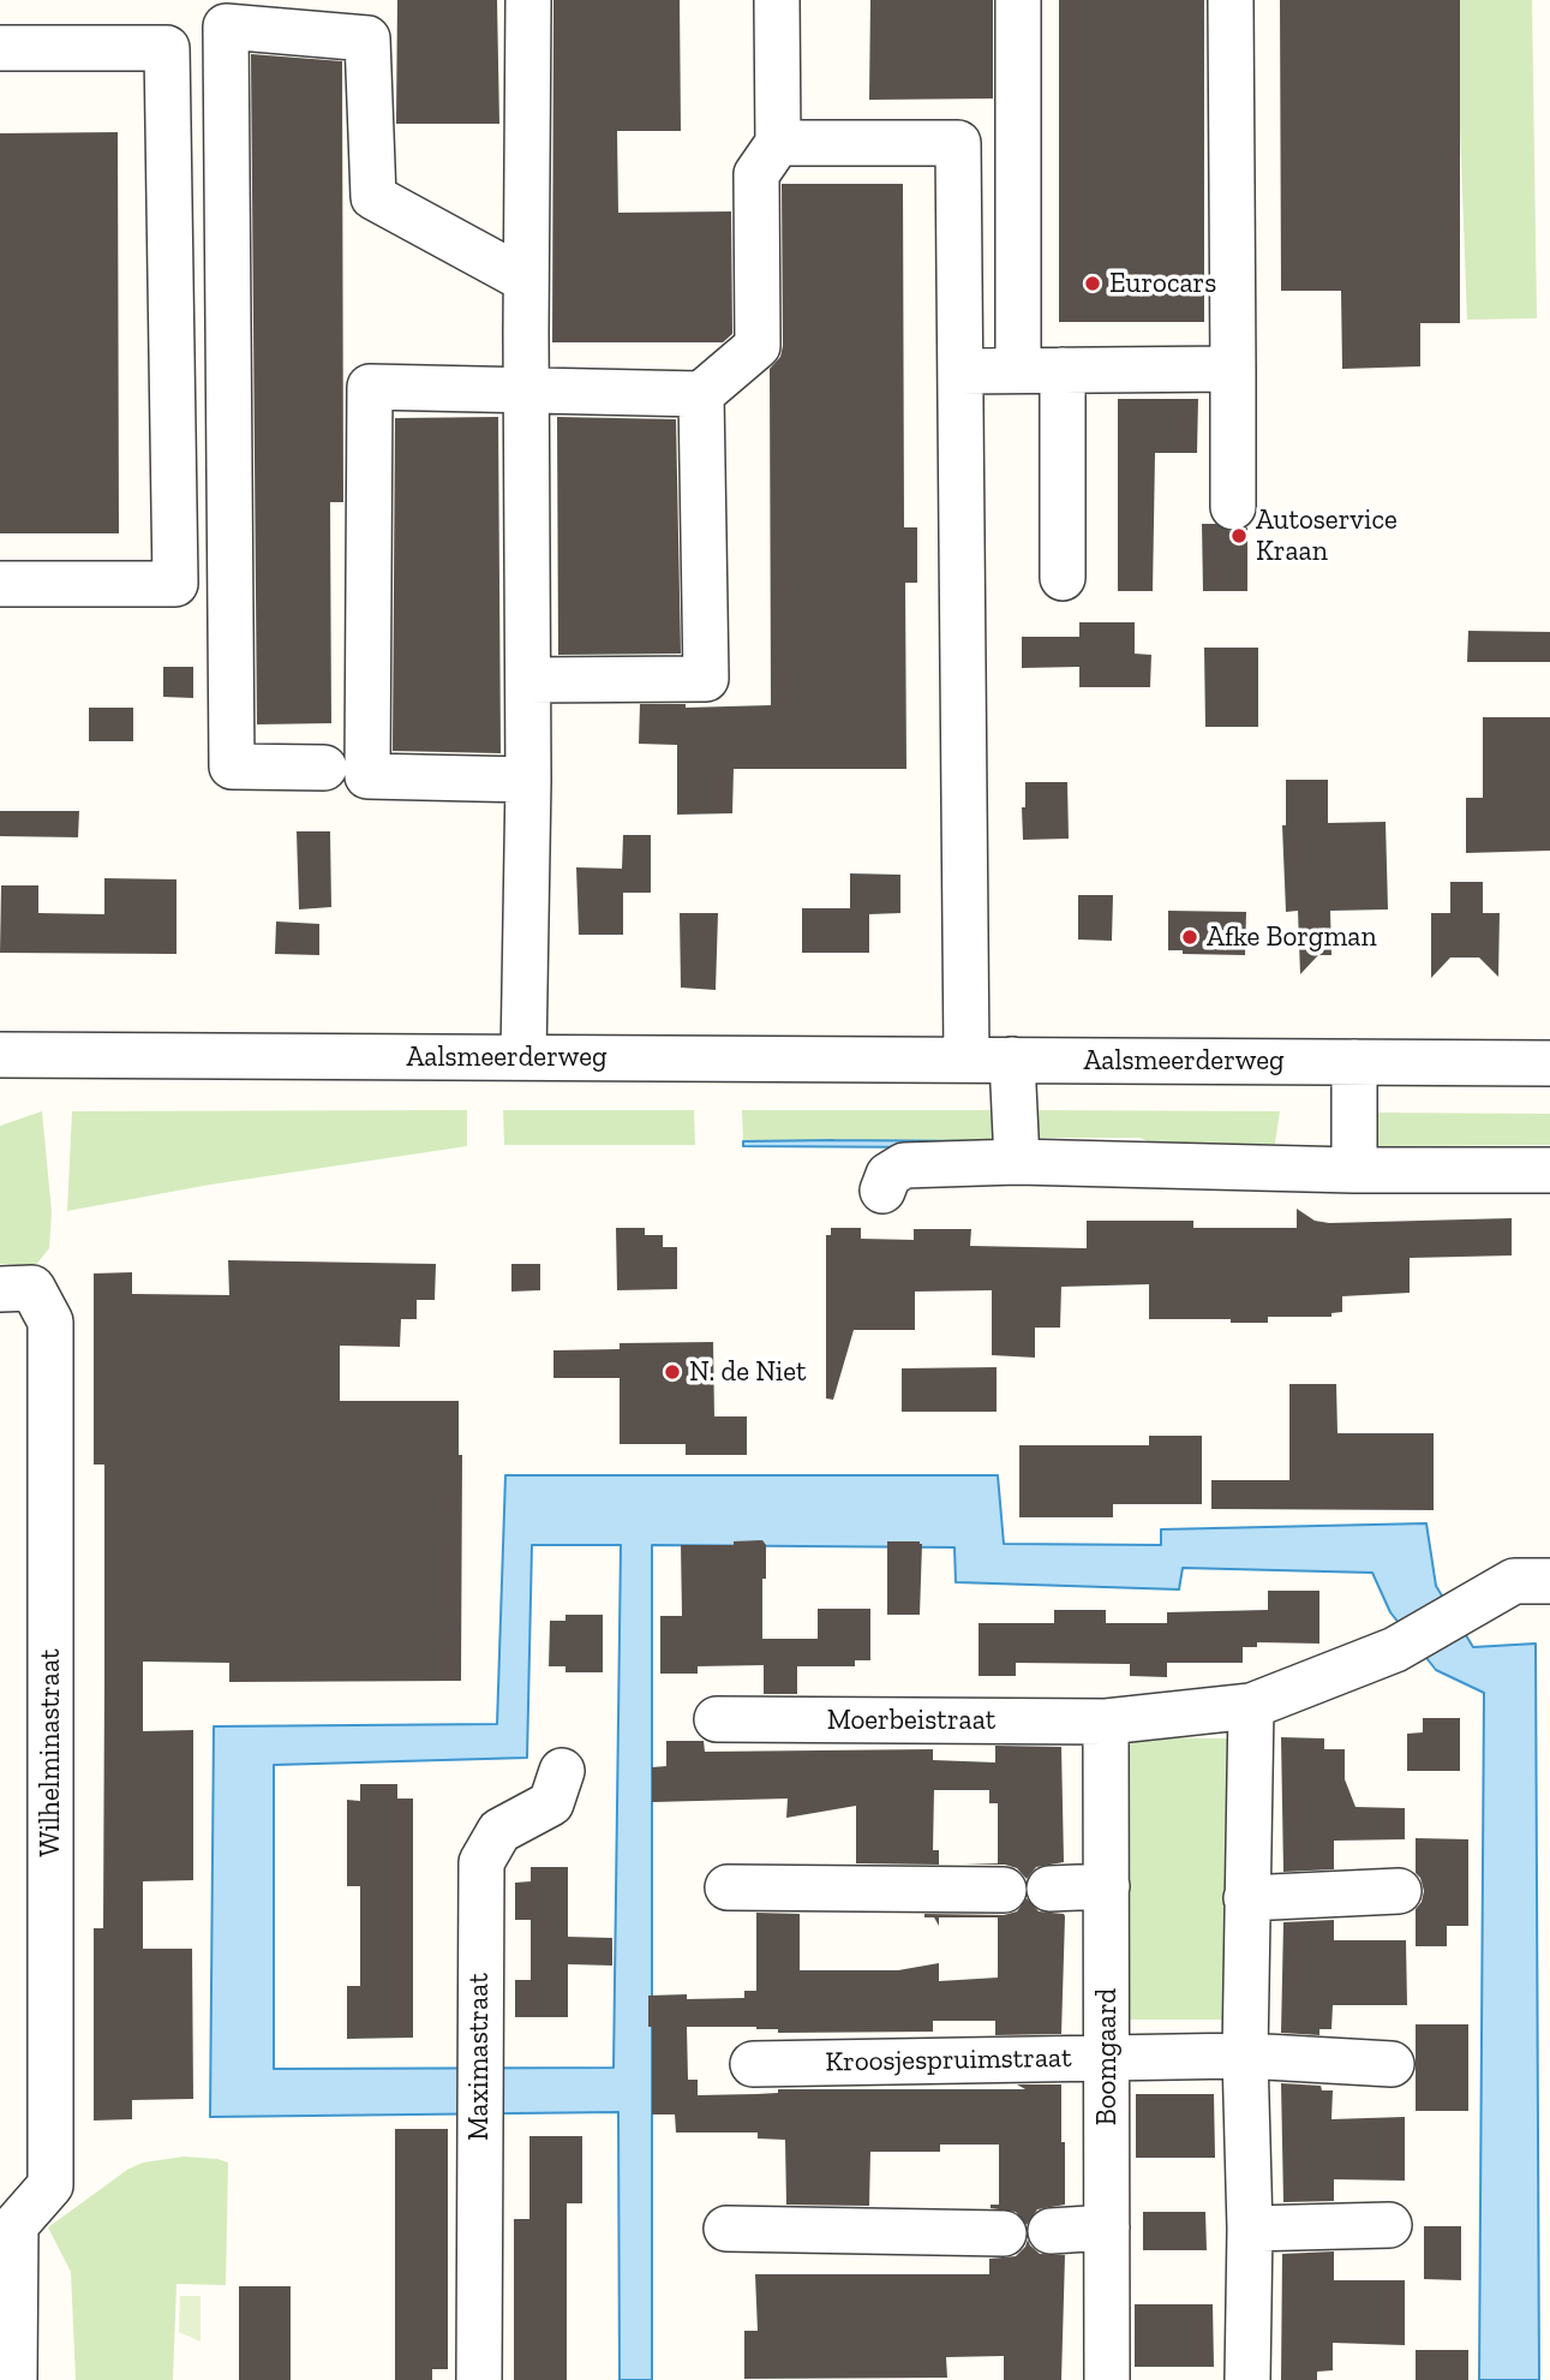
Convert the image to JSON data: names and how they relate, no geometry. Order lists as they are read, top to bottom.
{
  "streets": {
    "street": [
      "Aalsmeerderweg",
      "Moerbeistraat",
      "Wilhelminastraat",
      "Maximastraat",
      "Boomgaard",
      "Kroosjespruimstraat"
    ]
  },
  "crossings": [
    ["Moerbeistraat", "Boomgaard"],
    ["Boomgaard", "Kroosjespruimstraat"]
  ],
  "places": [
    "Eurocars",
    "Autoservice Kraan",
    "Afke Borgman",
    "N. de Niet"
  ]
}
